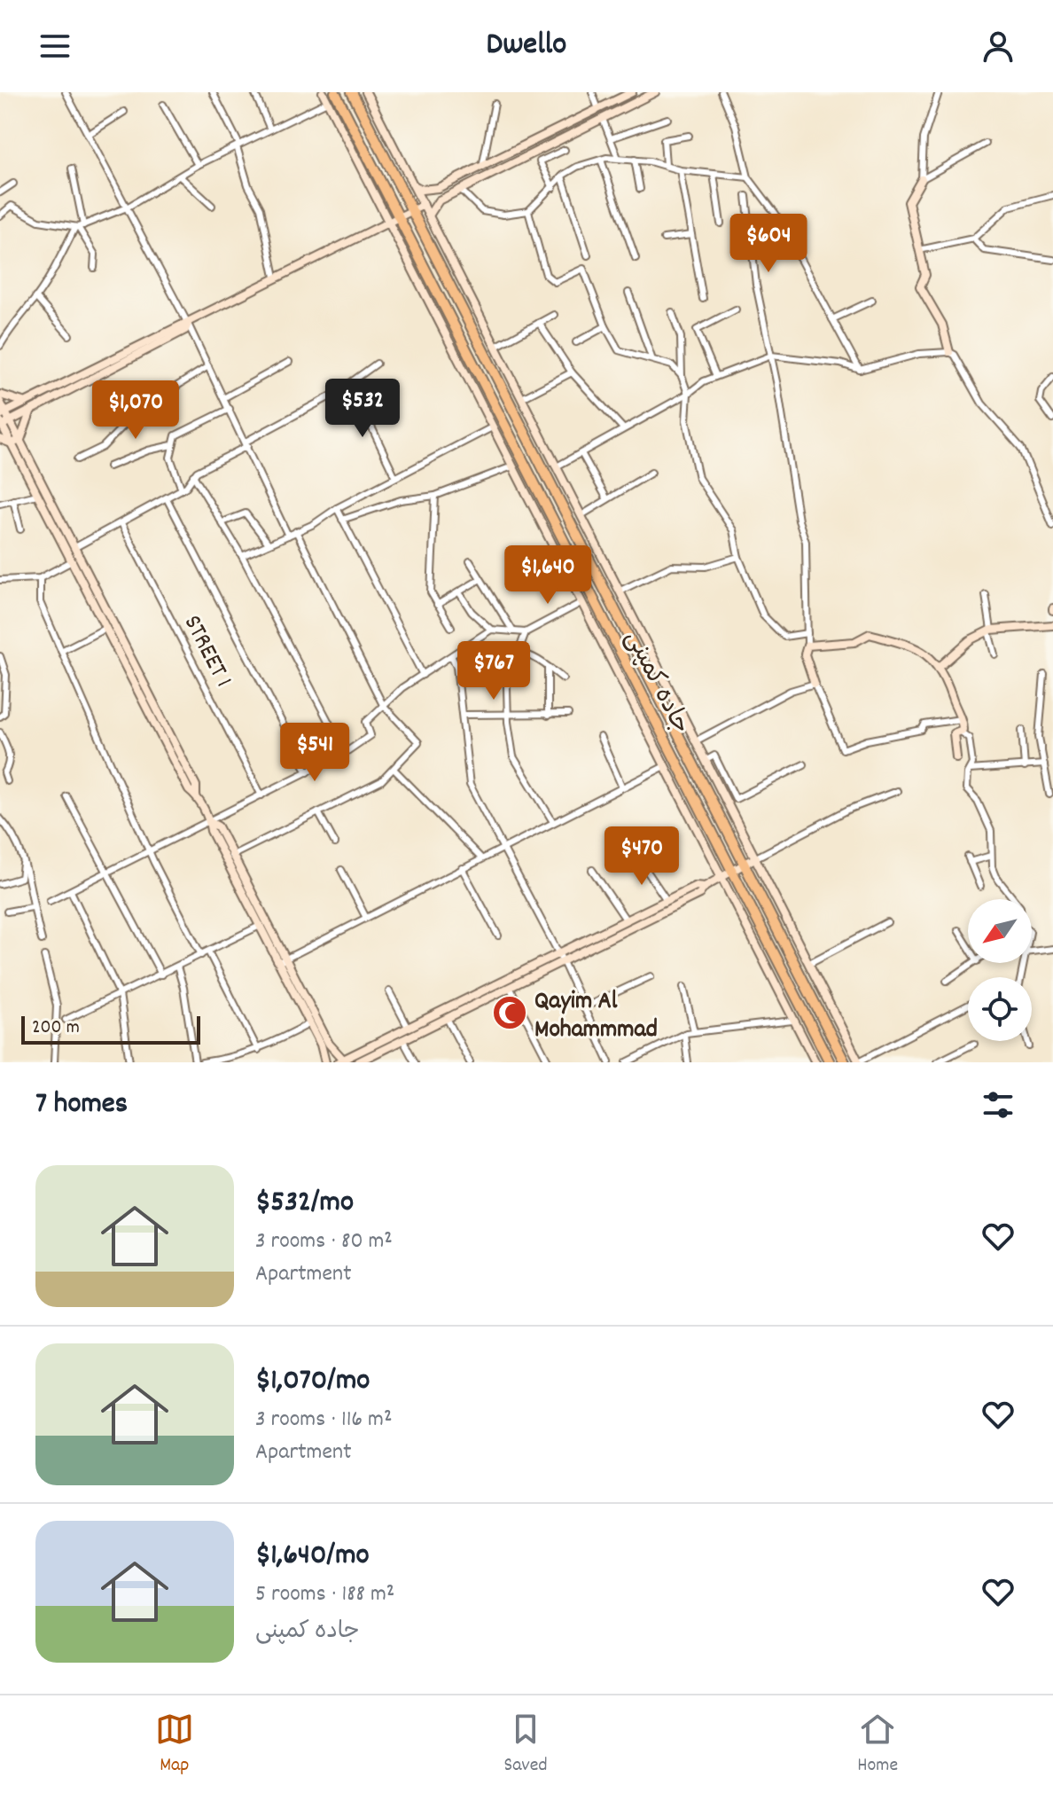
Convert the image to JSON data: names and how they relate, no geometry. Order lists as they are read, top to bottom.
{
  "streets": {
    "highway": ["جاده کمپنی"],
    "street": ["STREET 1"]
  },
  "places": {
    "mosque": ["Qayim Al Mohammmad"]
  },
  "scale_bar": "200 m",
  "north": "bottom left",
  "page": {
    "header": "Dwello",
    "price": [
      "$604",
      "$532",
      "$1,070",
      "$1,640",
      "$767",
      "$541",
      "$470"
    ],
    "scale": "200 m",
    "heading": "7 homes",
    "list": [
      {
        "name": "$532/mo",
        "note": "3 rooms · 80 m² · Apartment"
      },
      {
        "name": "$1,070/mo",
        "note": "3 rooms · 116 m² · Apartment"
      },
      {
        "name": "$1,640/mo",
        "note": "5 rooms · 188 m² · جاده کمپنی"
      }
    ],
    "tabs": ["Map", "Saved", "Home"]
  }
}
